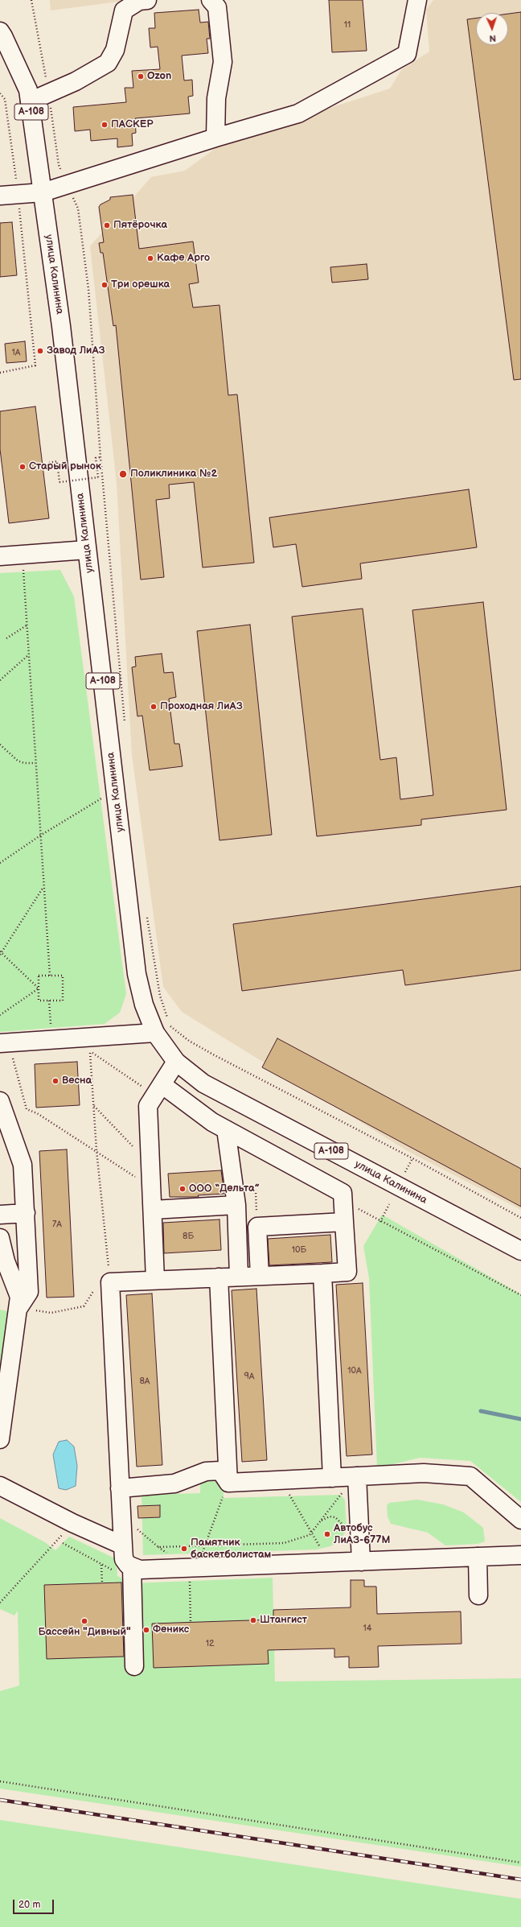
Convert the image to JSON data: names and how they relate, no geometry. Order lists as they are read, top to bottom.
{
  "streets": {
    "main road": ["А-108", "улица Калинина"]
  },
  "places": [
    "Ozon",
    "ПАСКЕР",
    "Пятёрочка",
    "Кафе Арго",
    "Три орешка",
    "Завод ЛиАЗ",
    "Старый рынок",
    "Поликлиника №2",
    "Проходная ЛиАЗ",
    "Весна",
    "ООО “Дельта”",
    "Автобус ЛиАЗ-677М",
    "Памятник баскетболистам",
    "Штангист",
    "Бассейн \"Дивный\"",
    "Феникс"
  ],
  "house_numbers": [
    "11",
    "1А",
    "7А",
    "8Б",
    "10Б",
    "10А",
    "9А",
    "8А",
    "14",
    "12"
  ],
  "scale_bar": "20 m",
  "north": "bottom"
}
